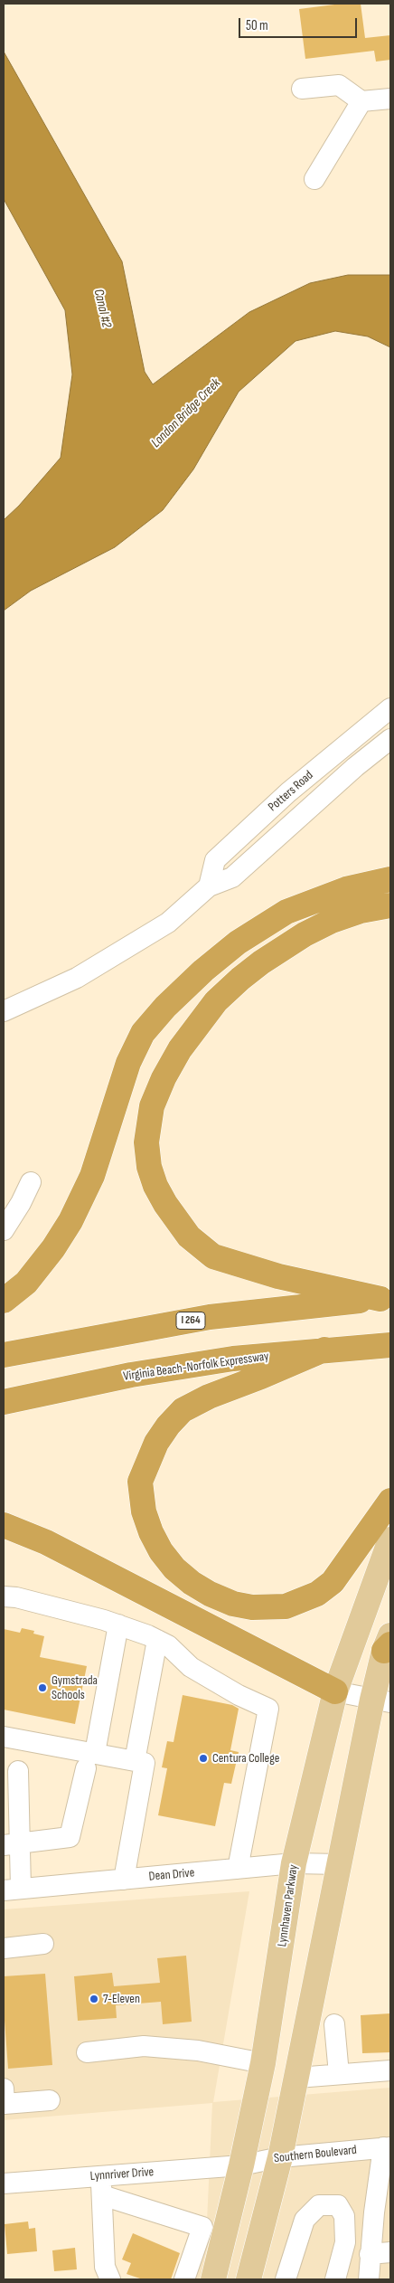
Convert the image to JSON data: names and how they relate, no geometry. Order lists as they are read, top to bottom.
{
  "streets": {
    "highway": ["I 264", "Virginia Beach-Norfolk Expressway"],
    "main road": ["Lynnhaven Parkway"],
    "street": [
      "Potters Road",
      "Dean Drive",
      "Southern Boulevard",
      "Lynnriver Drive"
    ]
  },
  "crossings": [
    ["Dean Drive", "Lynnhaven Parkway"],
    ["Lynnhaven Parkway", "Southern Boulevard"],
    ["Lynnhaven Parkway", "Lynnriver Drive"],
    ["Southern Boulevard", "Lynnriver Drive"]
  ],
  "water": ["Canal #2", "London Bridge Creek"],
  "places": ["Gymstrada Schools", "Centura College", "7-Eleven"],
  "scale_bar": "50 m"
}
